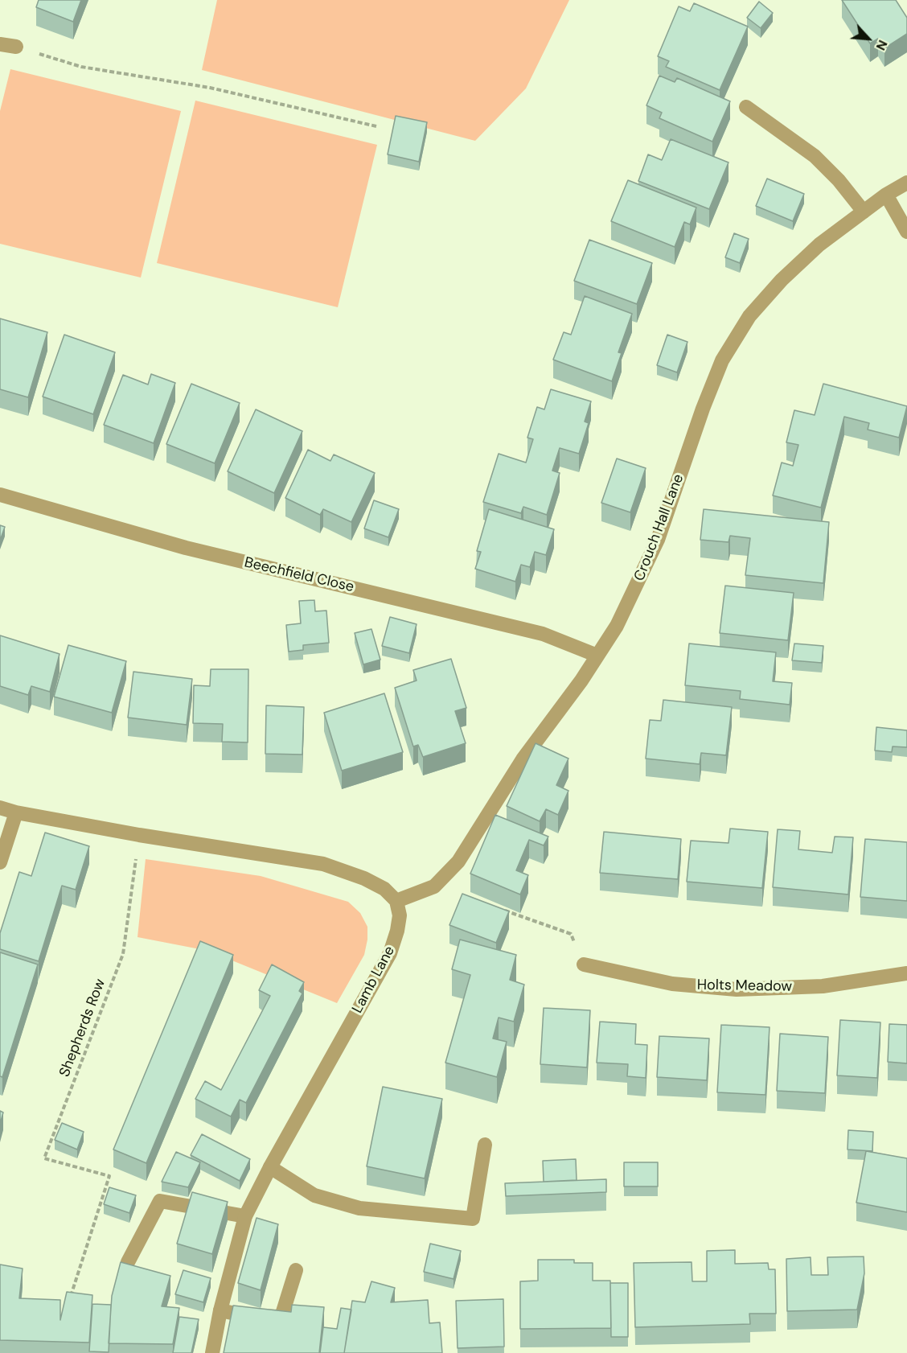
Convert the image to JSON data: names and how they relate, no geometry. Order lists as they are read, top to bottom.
{
  "streets": {
    "street": [
      "Crouch Hall Lane",
      "Beechfield Close",
      "Lamb Lane",
      "Holts Meadow"
    ],
    "path": ["Shepherds Row"]
  },
  "crossings": [
    ["Crouch Hall Lane", "Beechfield Close"],
    ["Crouch Hall Lane", "Lamb Lane"]
  ],
  "north": "bottom right"
}
